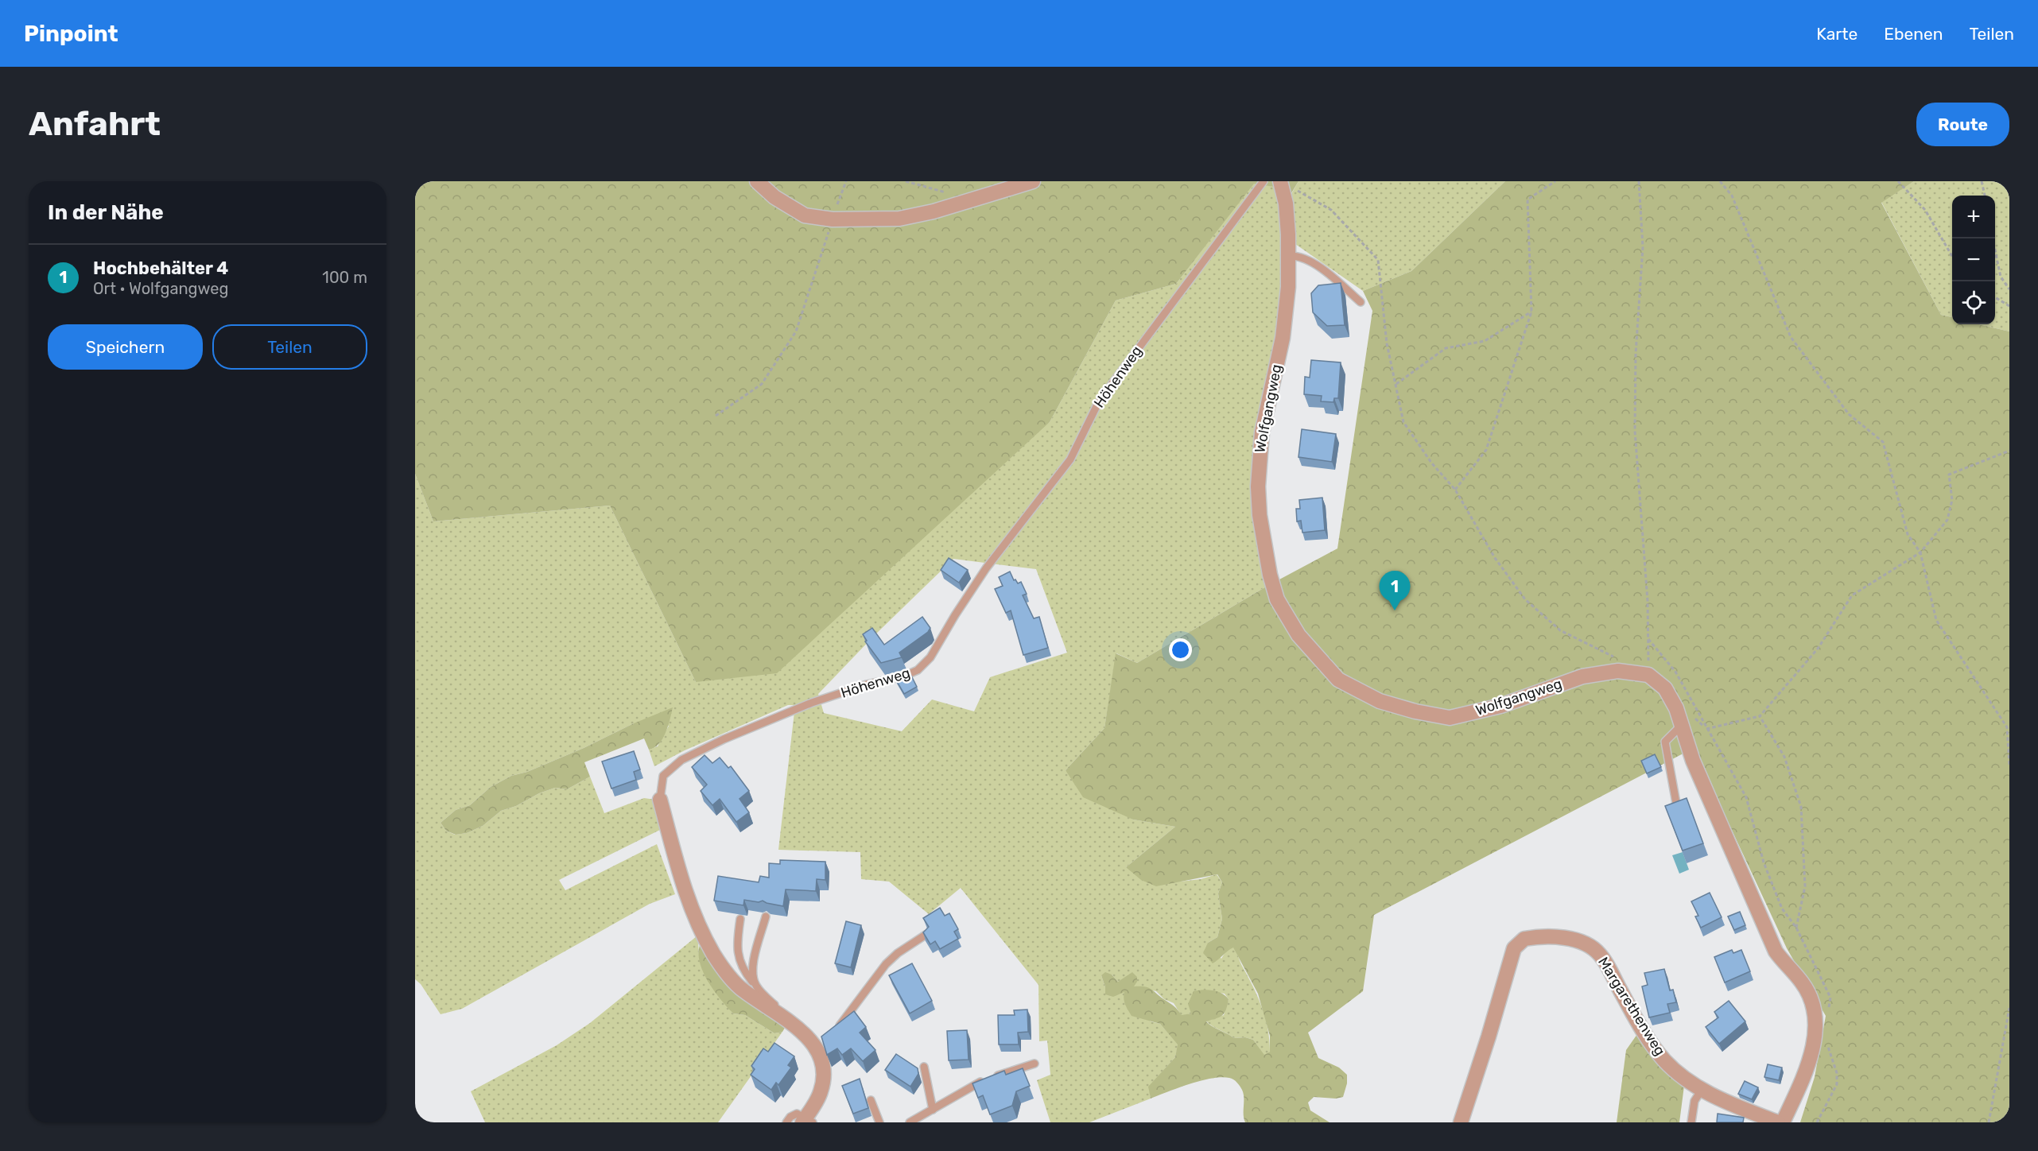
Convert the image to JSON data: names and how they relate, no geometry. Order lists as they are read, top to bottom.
{
  "streets": {
    "street": ["Höhenweg", "Wolfgangweg", "Margarethenweg"]
  },
  "page": {
    "header": "Pinpoint",
    "nav": ["Karte", "Ebenen", "Teilen"],
    "buttons": [
      "Route",
      ["Speichern", "Teilen"]
    ],
    "title": "Anfahrt",
    "heading": "In der Nähe",
    "map_buttons": ["+", "−"],
    "list": [
      {
        "mark": "1",
        "name": "Hochbehälter 4",
        "note": "Ort · Wolfgangweg",
        "value": "100 m"
      }
    ],
    "pins": "1"
  }
}
